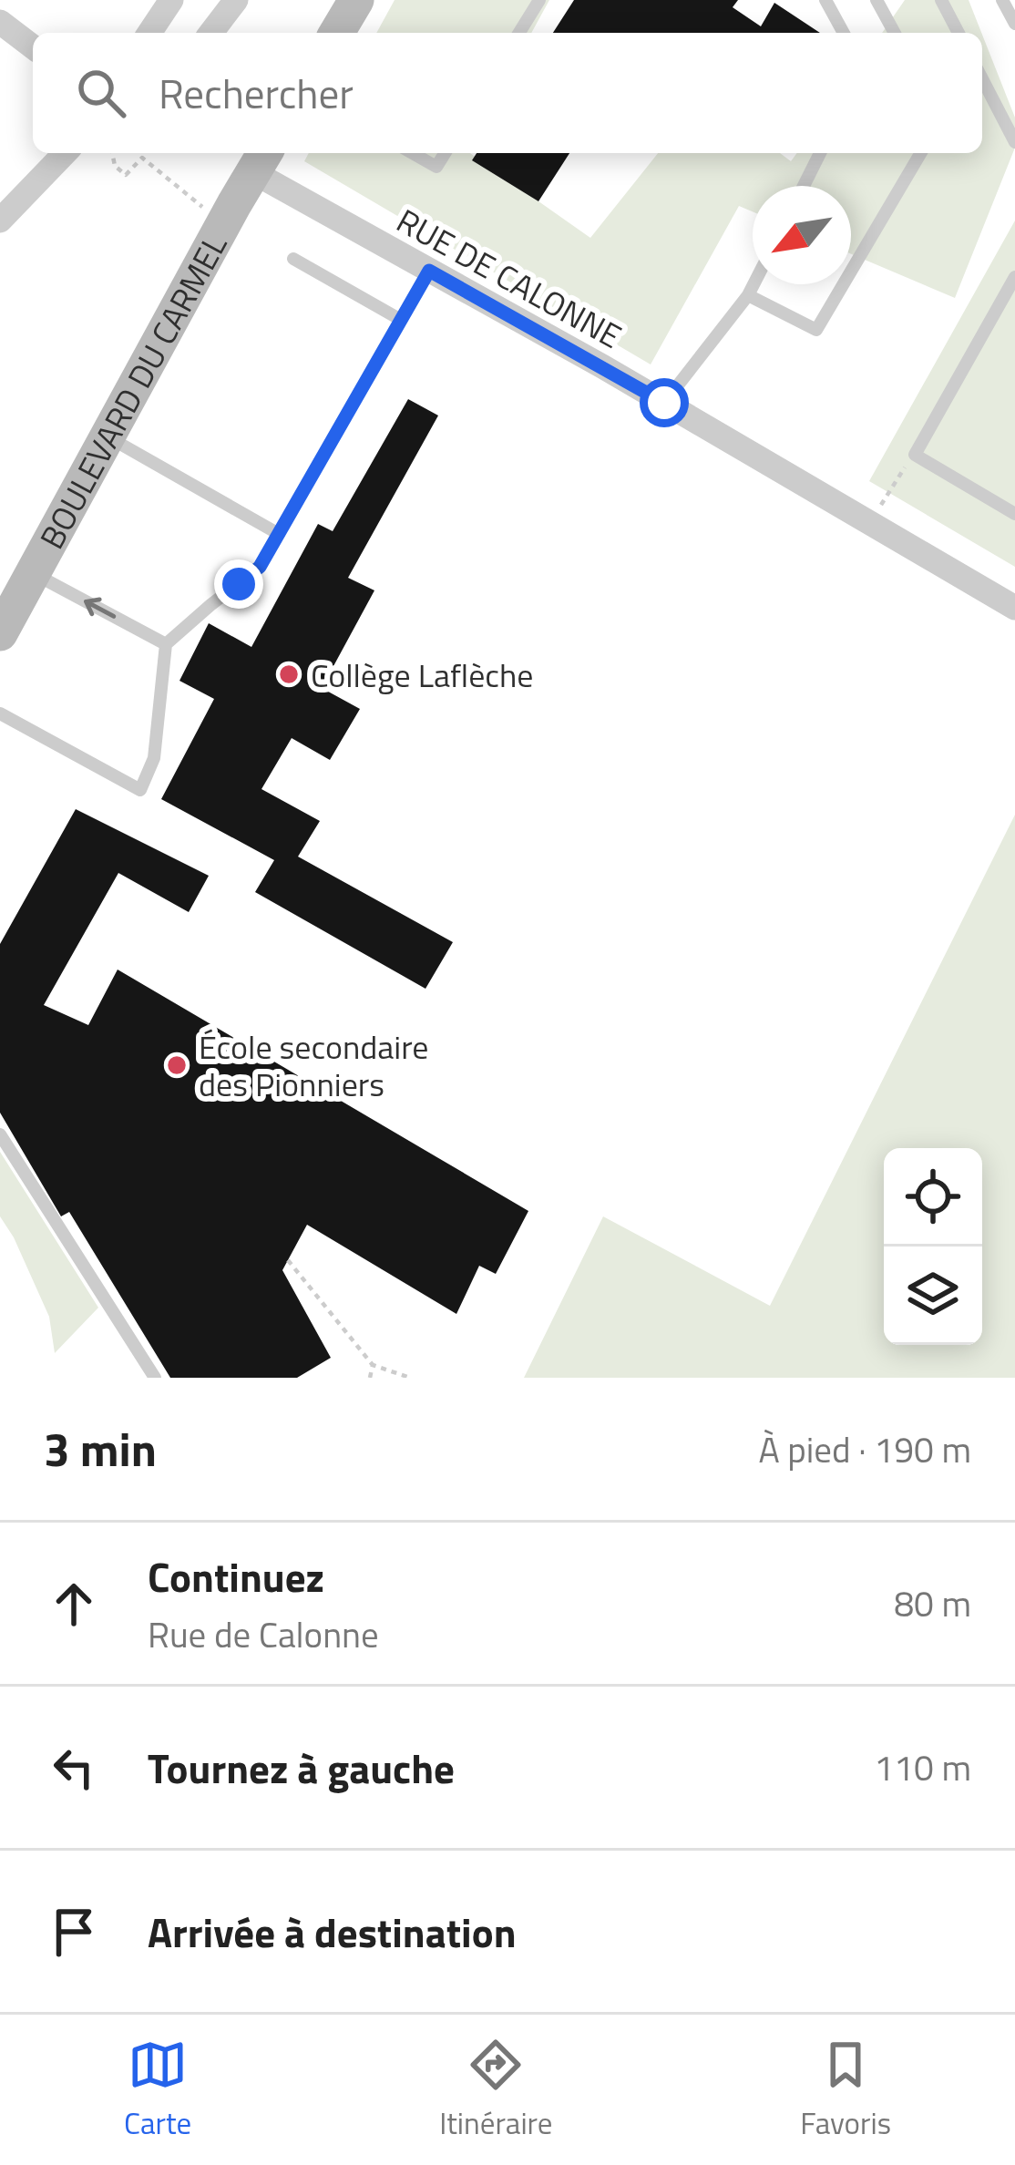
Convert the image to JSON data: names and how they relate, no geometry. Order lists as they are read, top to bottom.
{
  "streets": {
    "street": ["RUE DE CALONNE", "BOULEVARD DU CARMEL"]
  },
  "crossings": [
    ["RUE DE CALONNE", "BOULEVARD DU CARMEL"]
  ],
  "places": ["Collège Laflèche", "École secondaire des Pionniers"],
  "north": "bottom left",
  "page": {
    "search": "Rechercher",
    "heading": ["3 min", "À pied · 190 m"],
    "list": [
      ["Continuez", "Rue de Calonne", "80 m"],
      ["Tournez à gauche", "110 m"],
      "Arrivée à destination"
    ],
    "nav": ["Carte", "Itinéraire", "Favoris"]
  }
}
